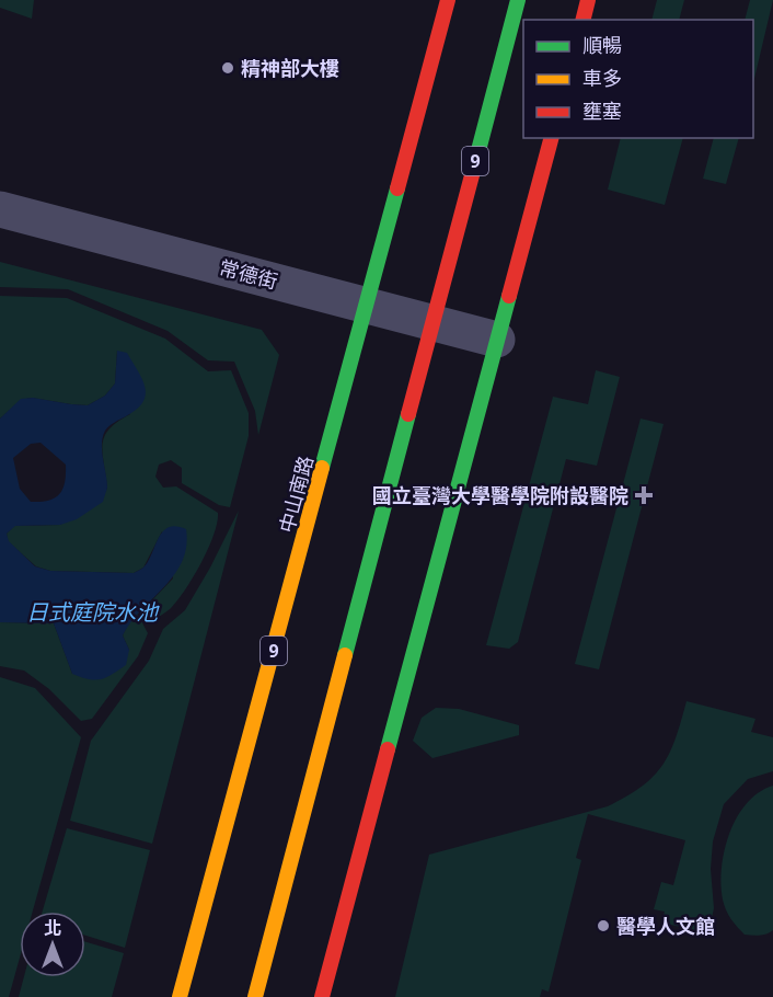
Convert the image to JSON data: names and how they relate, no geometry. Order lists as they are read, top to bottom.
{
  "streets": {
    "main road": ["9", "中山南路"],
    "street": ["常德街"]
  },
  "crossings": [
    ["9", "常德街"],
    ["常德街", "中山南路"]
  ],
  "water": ["日式庭院水池"],
  "places": {
    "other": ["精神部大樓", "醫學人文館"],
    "health": ["國立臺灣大學醫學院附設醫院"]
  },
  "legend": ["順暢", "車多", "壅塞"],
  "north": "top"
}
